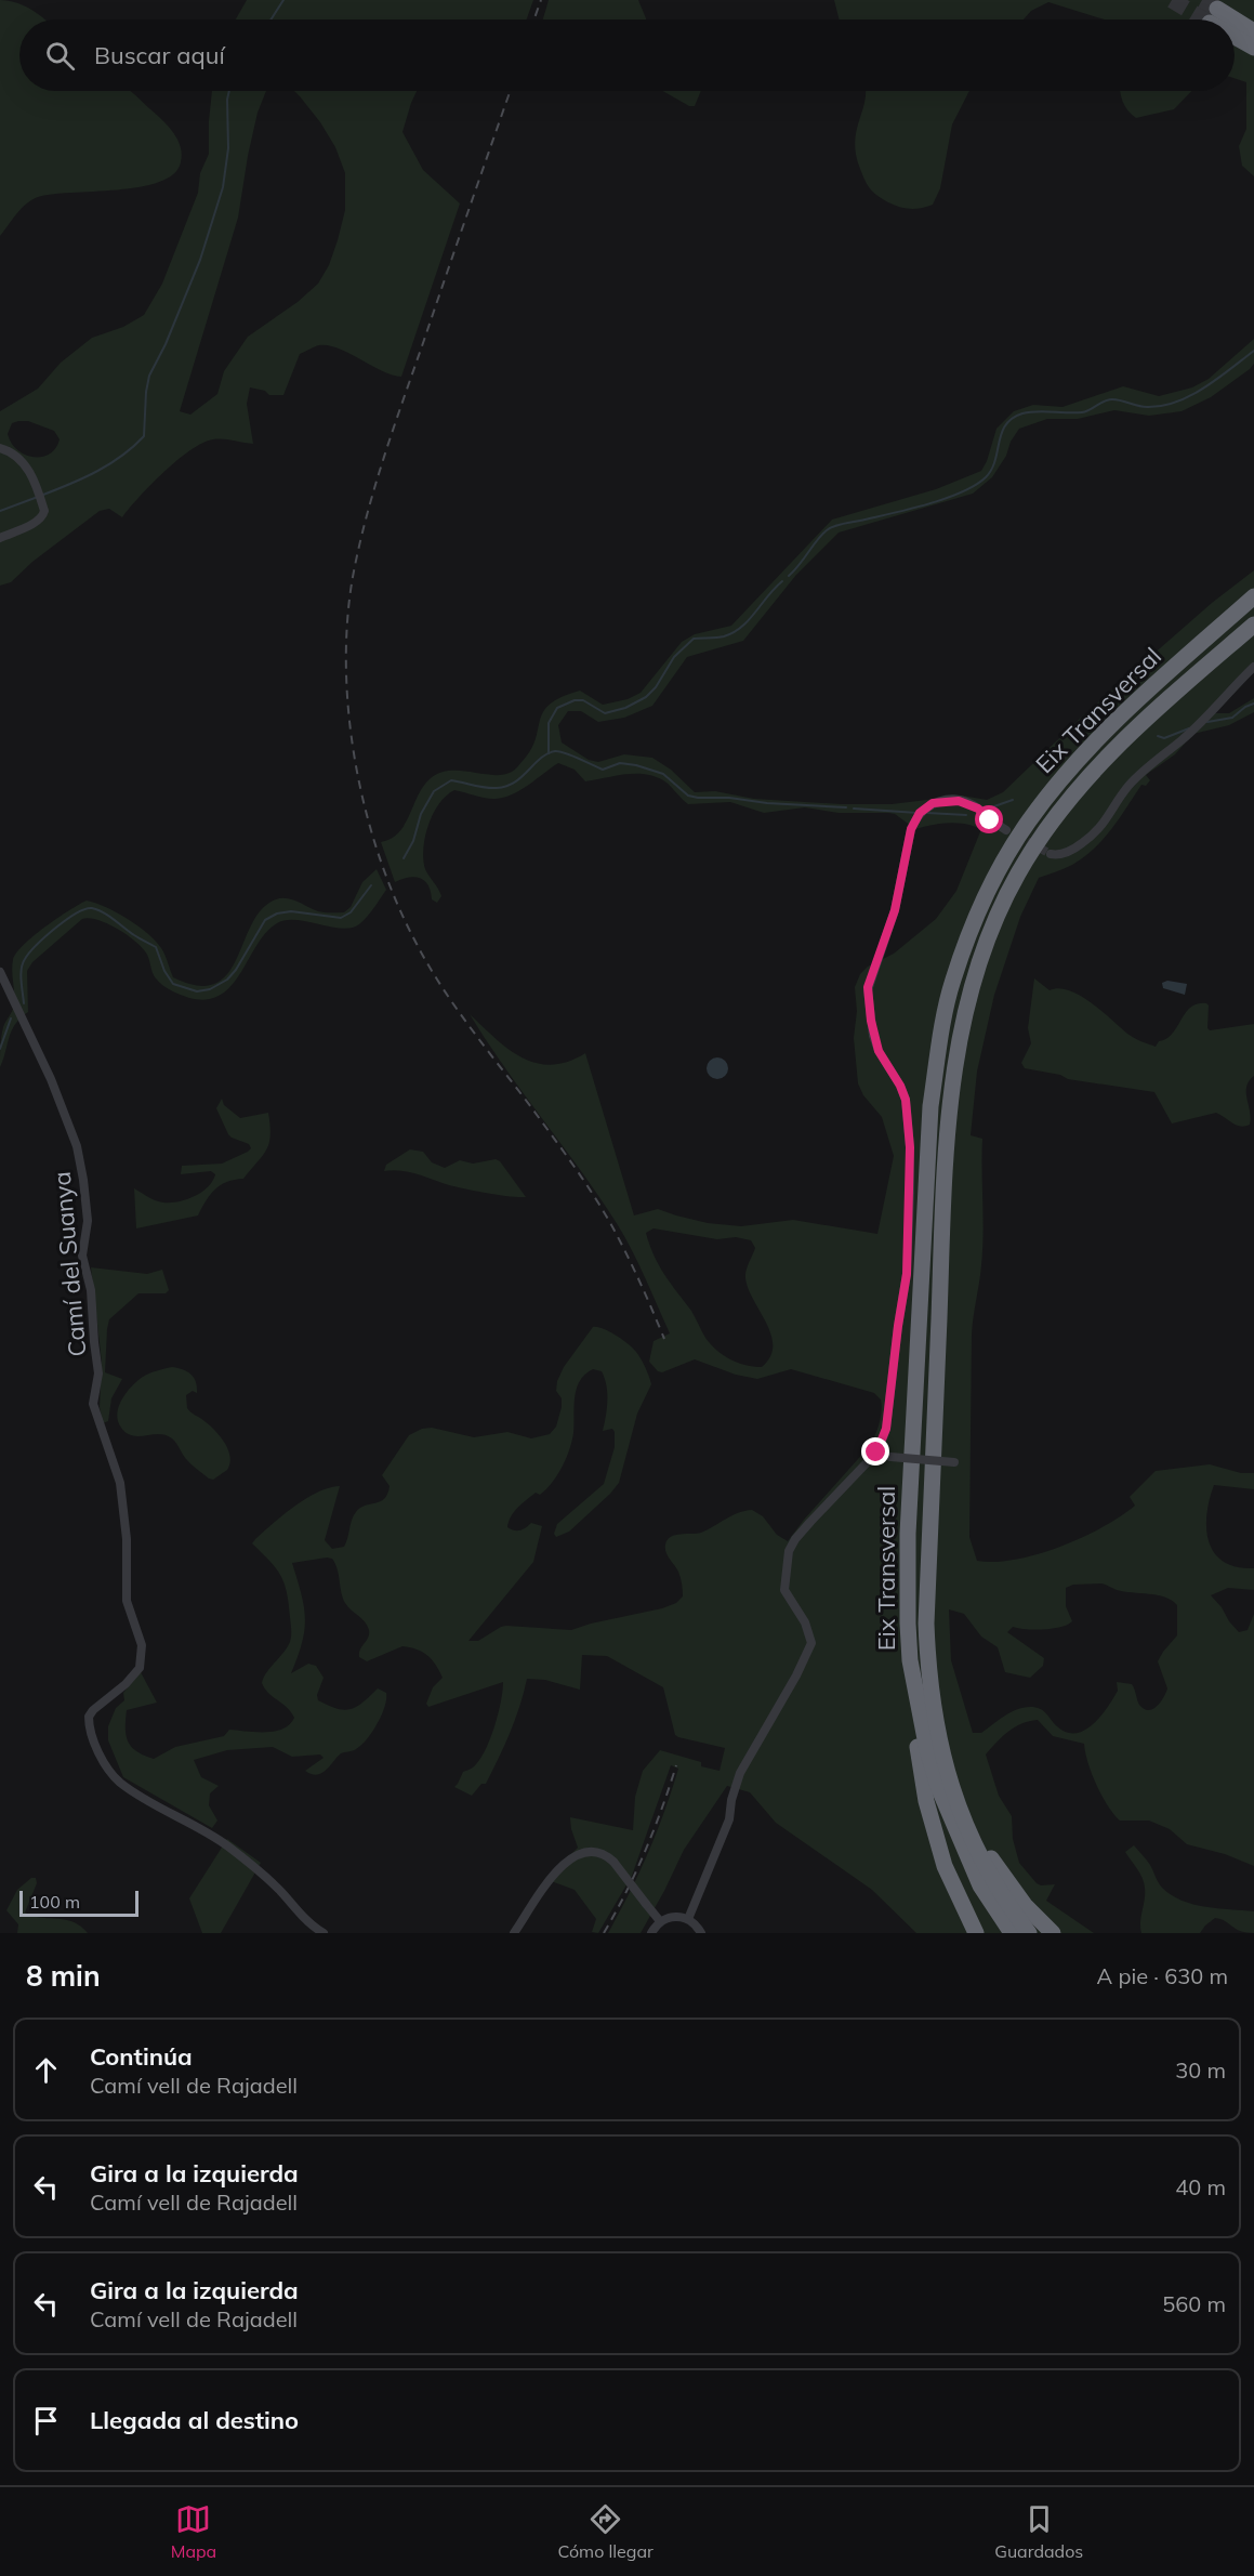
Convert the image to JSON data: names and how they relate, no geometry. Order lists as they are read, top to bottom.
{
  "streets": {
    "highway": ["Eix Transversal"],
    "street": ["Camí del Suanya"]
  },
  "scale_bar": "100 m",
  "page": {
    "search": "Buscar aquí",
    "scale": "100 m",
    "heading": ["8 min", "A pie · 630 m"],
    "list": [
      ["Continúa", "Camí vell de Rajadell", "30 m"],
      ["Gira a la izquierda", "Camí vell de Rajadell", "40 m"],
      ["Gira a la izquierda", "Camí vell de Rajadell", "560 m"],
      "Llegada al destino"
    ],
    "nav": ["Mapa", "Cómo llegar", "Guardados"]
  }
}
